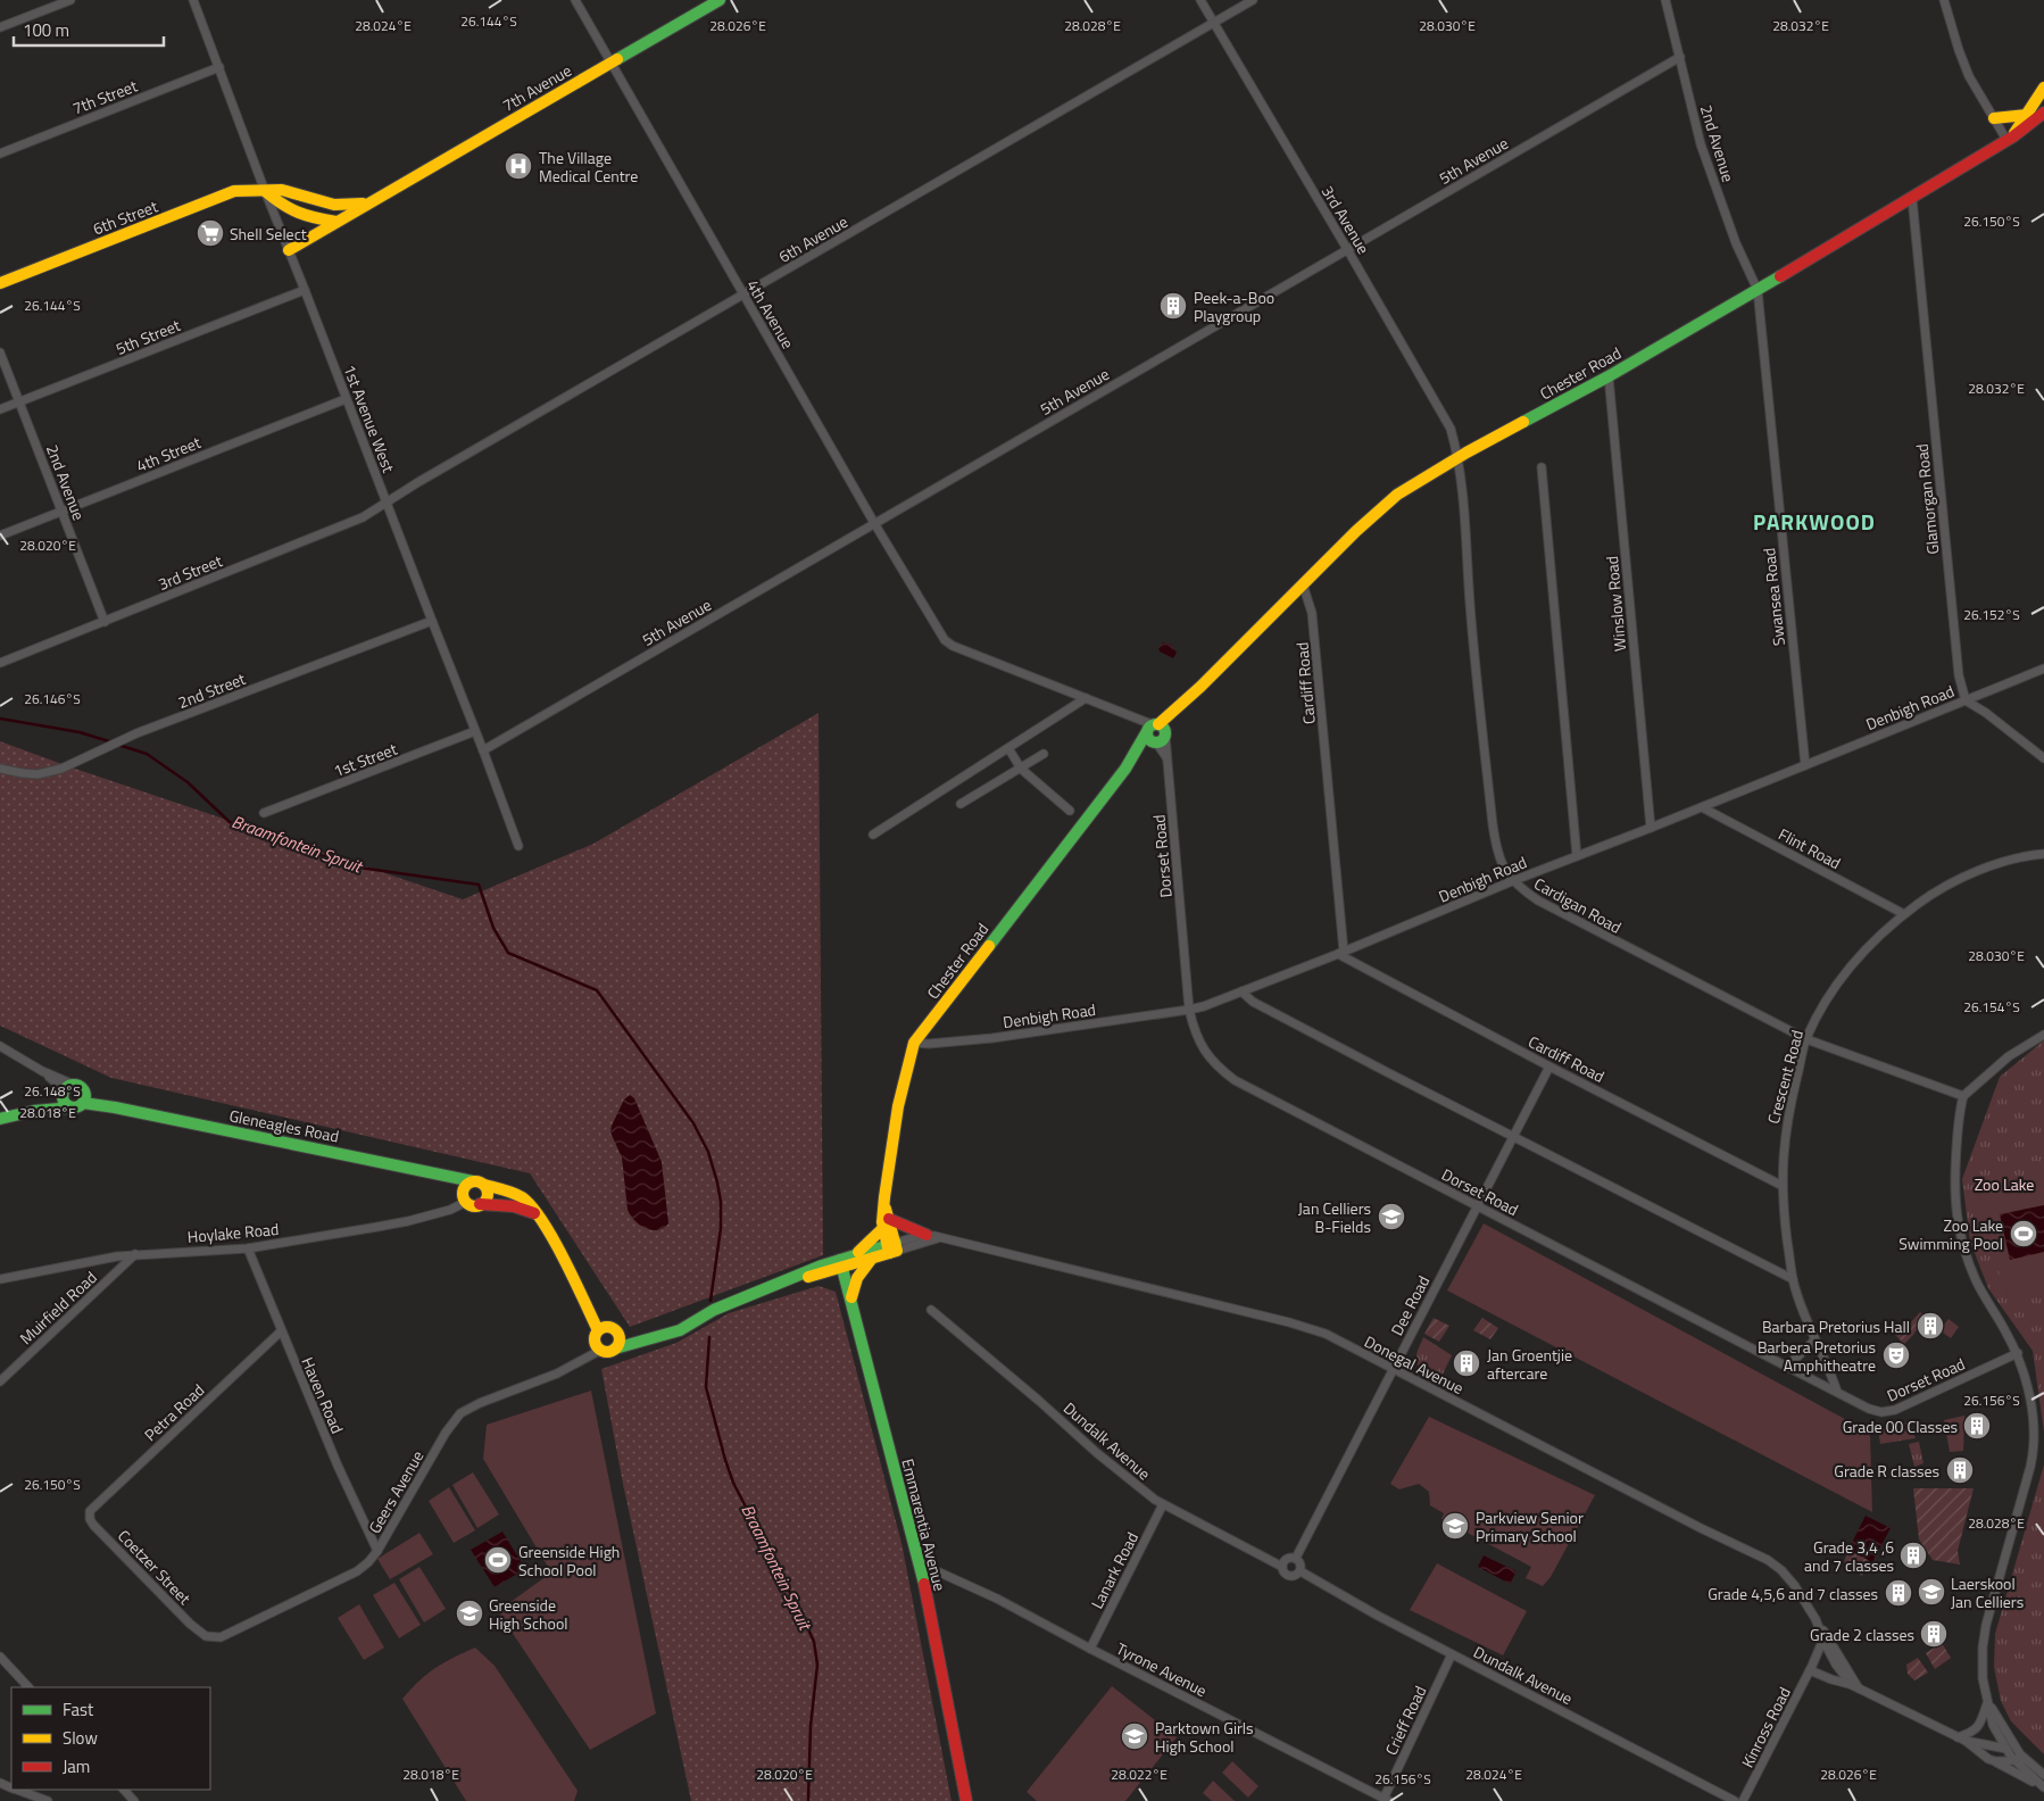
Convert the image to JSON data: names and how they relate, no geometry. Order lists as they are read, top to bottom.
{
  "streets": {
    "street": [
      "7th Avenue",
      "7th Street",
      "2nd Avenue",
      "5th Avenue",
      "6th Street",
      "3rd Avenue",
      "6th Avenue",
      "4th Avenue",
      "5th Street",
      "Chester Road",
      "1st Avenue West",
      "4th Street",
      "Glamorgan Road",
      "3rd Street",
      "Swansea Road",
      "Winslow Road",
      "Cardiff Road",
      "2nd Street",
      "Denbigh Road",
      "1st Street",
      "Flint Road",
      "Dorset Road",
      "Cardigan Road",
      "Crescent Road",
      "Gleneagles Road",
      "Hoylake Road",
      "Dee Road",
      "Muirfield Road",
      "Donegal Avenue",
      "Haven Road",
      "Petra Road",
      "Dundalk Avenue",
      "Geers Avenue",
      "Emmarentia Avenue",
      "Coetzer Street",
      "Lanark Road",
      "Tyrone Avenue",
      "Crieff Road",
      "Kinross Road"
    ]
  },
  "crossings": [
    ["7th Avenue", "6th Street"],
    ["7th Avenue", "4th Avenue"],
    ["7th Avenue", "1st Avenue West"],
    ["7th Street", "1st Avenue West"],
    ["2nd Avenue", "5th Avenue"],
    ["2nd Avenue", "5th Street"],
    ["2nd Avenue", "Chester Road"],
    ["2nd Avenue", "4th Street"],
    ["2nd Avenue", "3rd Street"],
    ["2nd Avenue", "Swansea Road"],
    ["5th Avenue", "3rd Avenue"],
    ["5th Avenue", "4th Avenue"],
    ["5th Avenue", "1st Avenue West"],
    ["6th Street", "1st Avenue West"],
    ["3rd Avenue", "6th Avenue"],
    ["3rd Avenue", "Chester Road"],
    ["3rd Avenue", "Cardigan Road"],
    ["6th Avenue", "4th Avenue"],
    ["6th Avenue", "1st Avenue West"],
    ["6th Avenue", "3rd Street"],
    ["5th Street", "1st Avenue West"],
    ["Chester Road", "Glamorgan Road"],
    ["Chester Road", "Swansea Road"],
    ["Chester Road", "Winslow Road"],
    ["Chester Road", "Cardiff Road"],
    ["Chester Road", "Denbigh Road"],
    ["Chester Road", "Dorset Road"],
    ["Chester Road", "Cardigan Road"],
    ["Chester Road", "Donegal Avenue"],
    ["1st Avenue West", "4th Street"],
    ["1st Avenue West", "3rd Street"],
    ["1st Avenue West", "2nd Street"],
    ["1st Avenue West", "1st Street"],
    ["Glamorgan Road", "Denbigh Road"],
    ["Swansea Road", "Denbigh Road"],
    ["Winslow Road", "Denbigh Road"],
    ["Cardiff Road", "Denbigh Road"],
    ["Cardiff Road", "Crescent Road"],
    ["Cardiff Road", "Dee Road"],
    ["Denbigh Road", "Flint Road"],
    ["Denbigh Road", "Dorset Road"],
    ["Denbigh Road", "Cardigan Road"],
    ["Flint Road", "Crescent Road"],
    ["Dorset Road", "Crescent Road"],
    ["Dorset Road", "Dee Road"],
    ["Cardigan Road", "Crescent Road"],
    ["Gleneagles Road", "Hoylake Road"],
    ["Gleneagles Road", "Geers Avenue"],
    ["Hoylake Road", "Muirfield Road"],
    ["Hoylake Road", "Haven Road"],
    ["Dee Road", "Donegal Avenue"],
    ["Dee Road", "Dundalk Avenue"],
    ["Donegal Avenue", "Kinross Road"],
    ["Haven Road", "Petra Road"],
    ["Haven Road", "Geers Avenue"],
    ["Petra Road", "Coetzer Street"],
    ["Dundalk Avenue", "Lanark Road"],
    ["Dundalk Avenue", "Crieff Road"],
    ["Geers Avenue", "Coetzer Street"],
    ["Emmarentia Avenue", "Tyrone Avenue"],
    ["Lanark Road", "Tyrone Avenue"],
    ["Tyrone Avenue", "Crieff Road"]
  ],
  "districts": ["PARKWOOD"],
  "water": ["Braamfontein Spruit"],
  "parks": ["Zoo Lake"],
  "places": {
    "hospital": ["The Village Medical Centre"],
    "supermarket": ["Shell Select"],
    "building": [
      "Peek-a-Boo Playgroup",
      "Barbara Pretorius Hall",
      "Jan Groentjie aftercare",
      "Grade 00 Classes",
      "Grade R classes",
      "Grade 3,4 ,6 and 7 classes",
      "Grade 4,5,6 and 7 classes",
      "Grade 2 classes"
    ],
    "school or university": [
      "Jan Celliers B-Fields",
      "Parkview Senior Primary School",
      "Laerskool Jan Celliers",
      "Greenside High School",
      "Parktown Girls High School"
    ],
    "sports": ["Zoo Lake Swimming Pool", "Greenside High School Pool"],
    "theatre": ["Barbera Pretorius Amphitheatre"]
  },
  "legend": ["Fast", "Slow", "Jam"],
  "scale_bar": "100 m",
  "coordinates": [
    "26.144°S",
    "28.028°E",
    "28.024°E",
    "28.026°E",
    "28.030°E",
    "28.032°E",
    "26.150°S",
    "28.020°E",
    "26.152°S",
    "26.146°S",
    "26.154°S",
    "26.148°S",
    "28.018°E",
    "26.156°S",
    "28.022°E"
  ]
}
